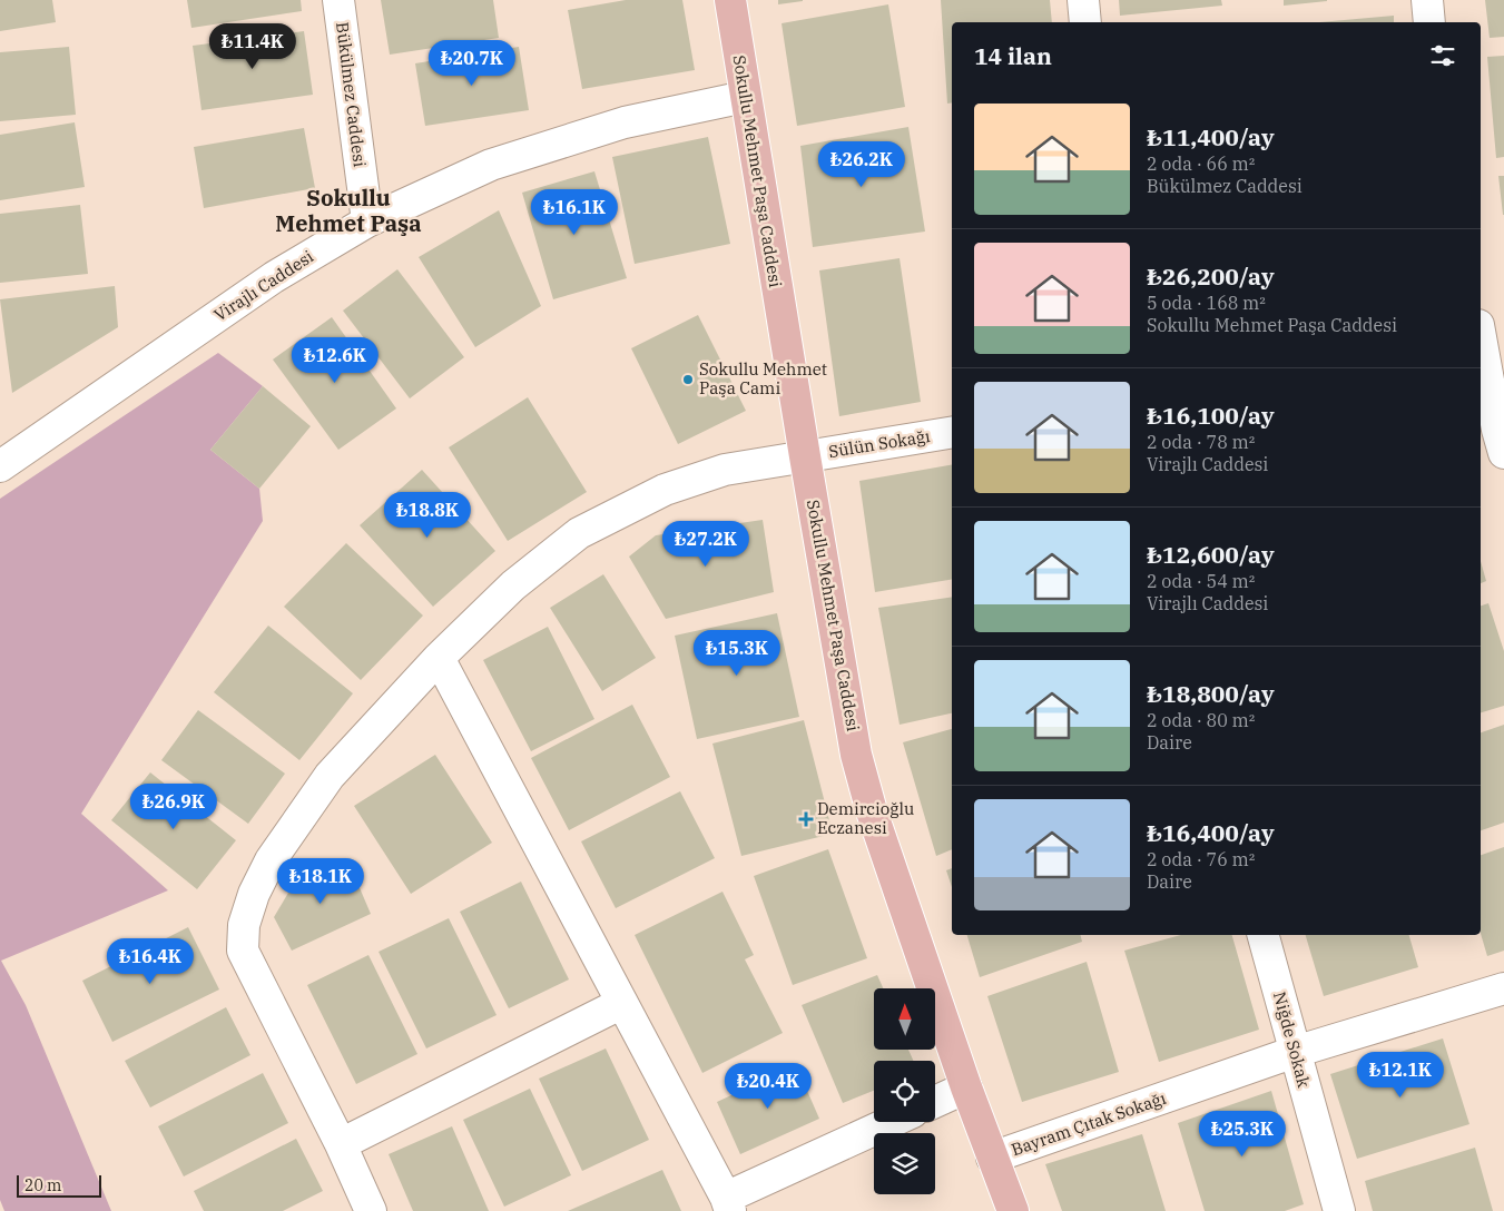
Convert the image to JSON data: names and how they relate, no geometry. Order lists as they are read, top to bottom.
{
  "streets": {
    "main road": ["Sokullu Mehmet Paşa Caddesi"],
    "street": [
      "Bükülmez Caddesi",
      "Virajlı Caddesi",
      "Sülün Sokağı",
      "Niğde Sokak",
      "Bayram Çıtak Sokağı"
    ]
  },
  "crossings": [
    ["Bükülmez Caddesi", "Virajlı Caddesi"],
    ["Sokullu Mehmet Paşa Caddesi", "Virajlı Caddesi"],
    ["Sokullu Mehmet Paşa Caddesi", "Sülün Sokağı"],
    ["Sokullu Mehmet Paşa Caddesi", "Bayram Çıtak Sokağı"],
    ["Niğde Sokak", "Bayram Çıtak Sokağı"]
  ],
  "districts": ["Sokullu Mehmet Paşa"],
  "places": {
    "other": ["Sokullu Mehmet Paşa Cami"],
    "health": ["Demircioğlu Eczanesi"]
  },
  "scale_bar": "20 m",
  "north": "top",
  "page": {
    "heading": "14 ilan",
    "price": [
      "₺11.4K",
      "₺20.7K",
      "₺26.2K",
      "₺16.1K",
      "₺12.6K",
      "₺18.8K",
      "₺27.2K",
      "₺15.3K",
      "₺26.9K",
      "₺18.1K",
      "₺16.4K",
      "₺12.1K",
      "₺20.4K",
      "₺25.3K"
    ],
    "list": [
      {
        "name": "₺11,400/ay",
        "note": "2 oda · 66 m² · Bükülmez Caddesi"
      },
      {
        "name": "₺26,200/ay",
        "note": "5 oda · 168 m² · Sokullu Mehmet Paşa Caddesi"
      },
      {
        "name": "₺16,100/ay",
        "note": "2 oda · 78 m² · Virajlı Caddesi"
      },
      {
        "name": "₺12,600/ay",
        "note": "2 oda · 54 m² · Virajlı Caddesi"
      },
      {
        "name": "₺18,800/ay",
        "note": "2 oda · 80 m² · Daire"
      },
      {
        "name": "₺16,400/ay",
        "note": "2 oda · 76 m² · Daire"
      }
    ],
    "scale": "20 m"
  }
}
